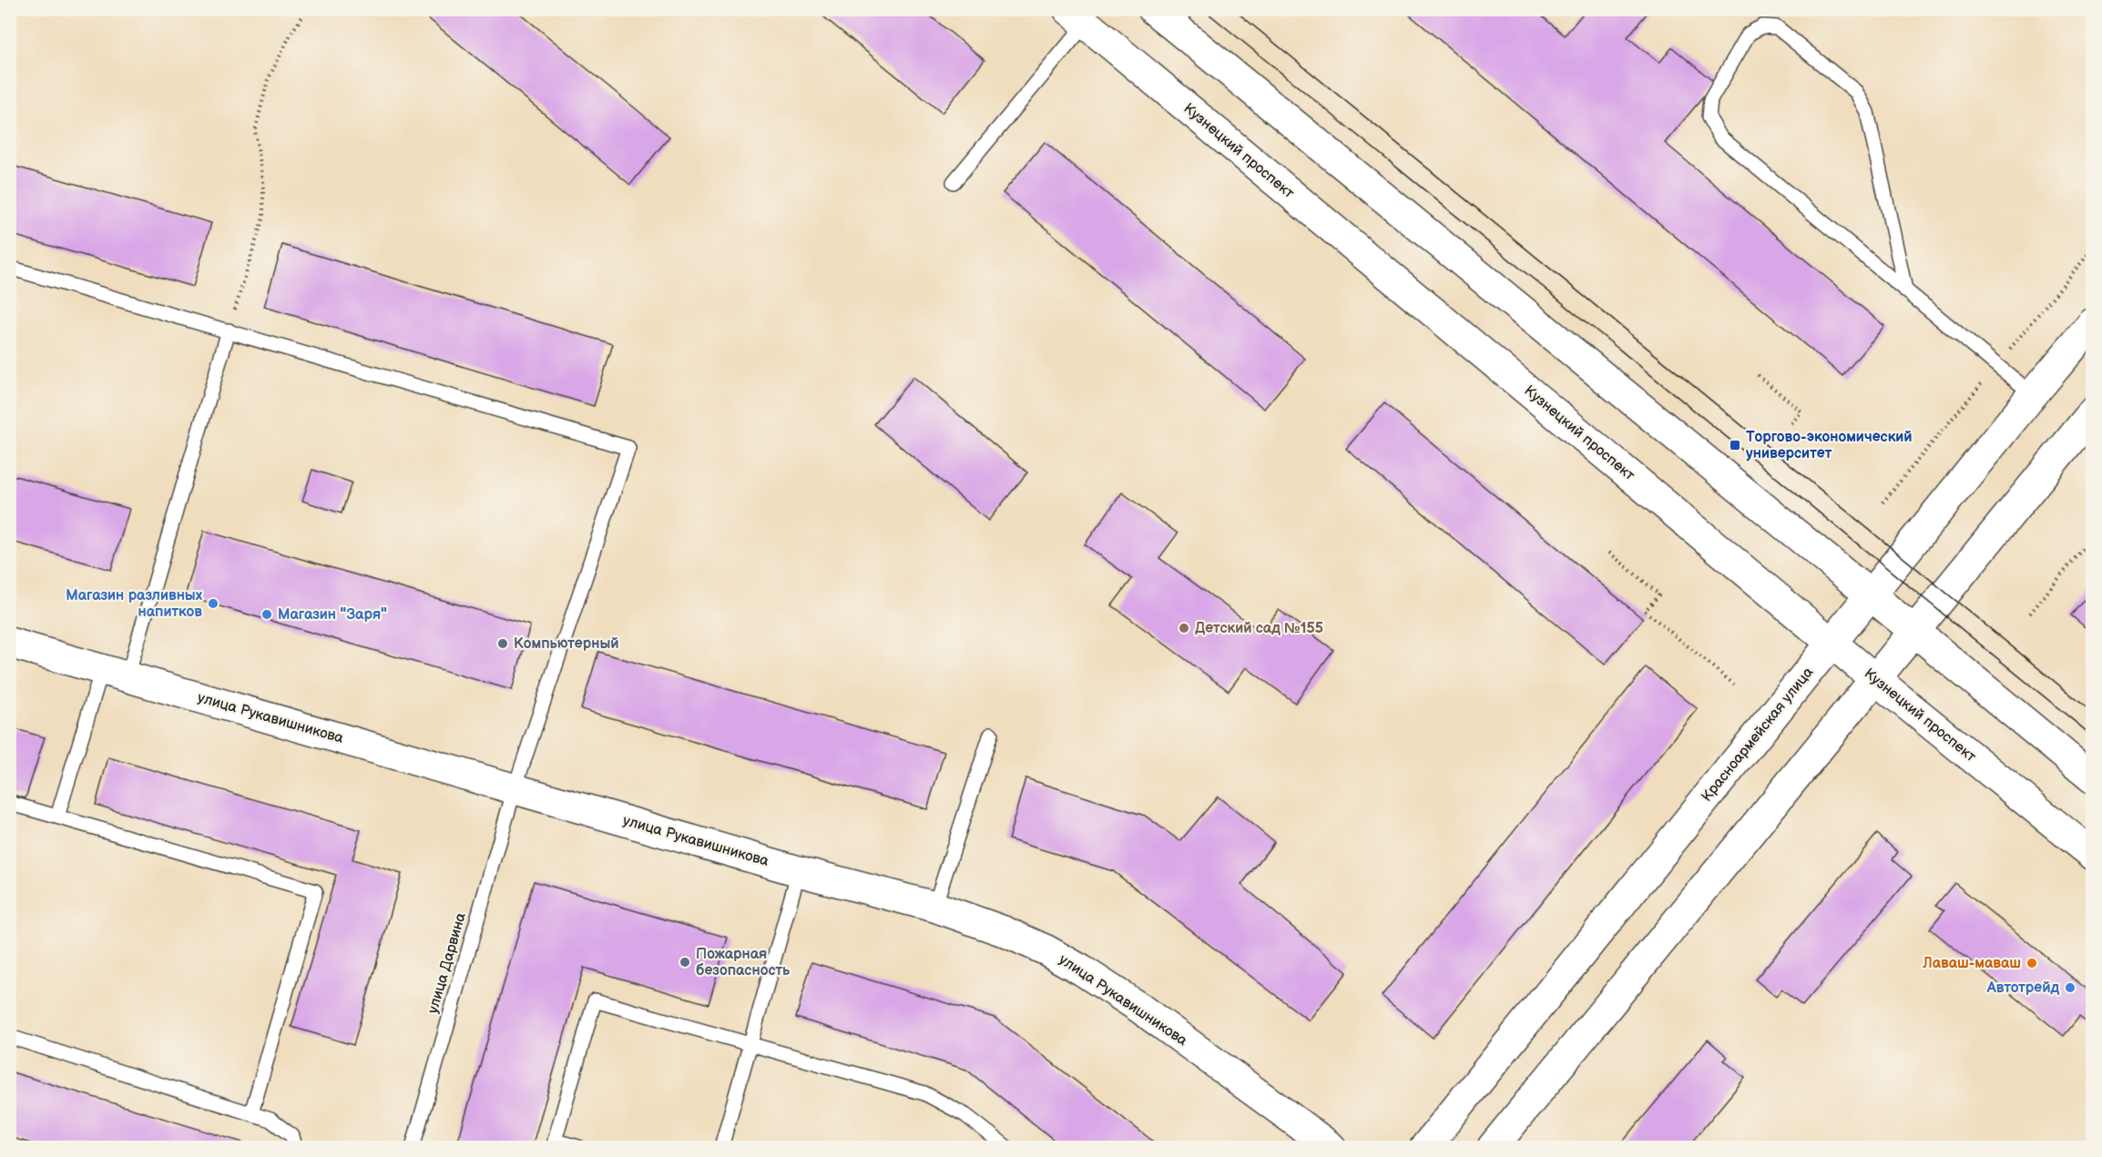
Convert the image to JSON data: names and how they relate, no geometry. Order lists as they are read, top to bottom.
{
  "streets": {
    "main road": ["Кузнецкий проспект", "улица Рукавишникова", "Красноармейская улица"],
    "lane": ["улица Дарвина"]
  },
  "crossings": [
    ["Кузнецкий проспект", "Красноармейская улица"],
    ["улица Рукавишникова", "улица Дарвина"]
  ],
  "places": {
    "transit": ["Торгово-экономический университет"],
    "other": [
      "Магазин разливных напитков",
      "Магазин \"Заря\"",
      "Детский сад №155",
      "Компьютерный",
      "Пожарная безопасность",
      "Лаваш-маваш",
      "Автотрейд"
    ]
  }
}
